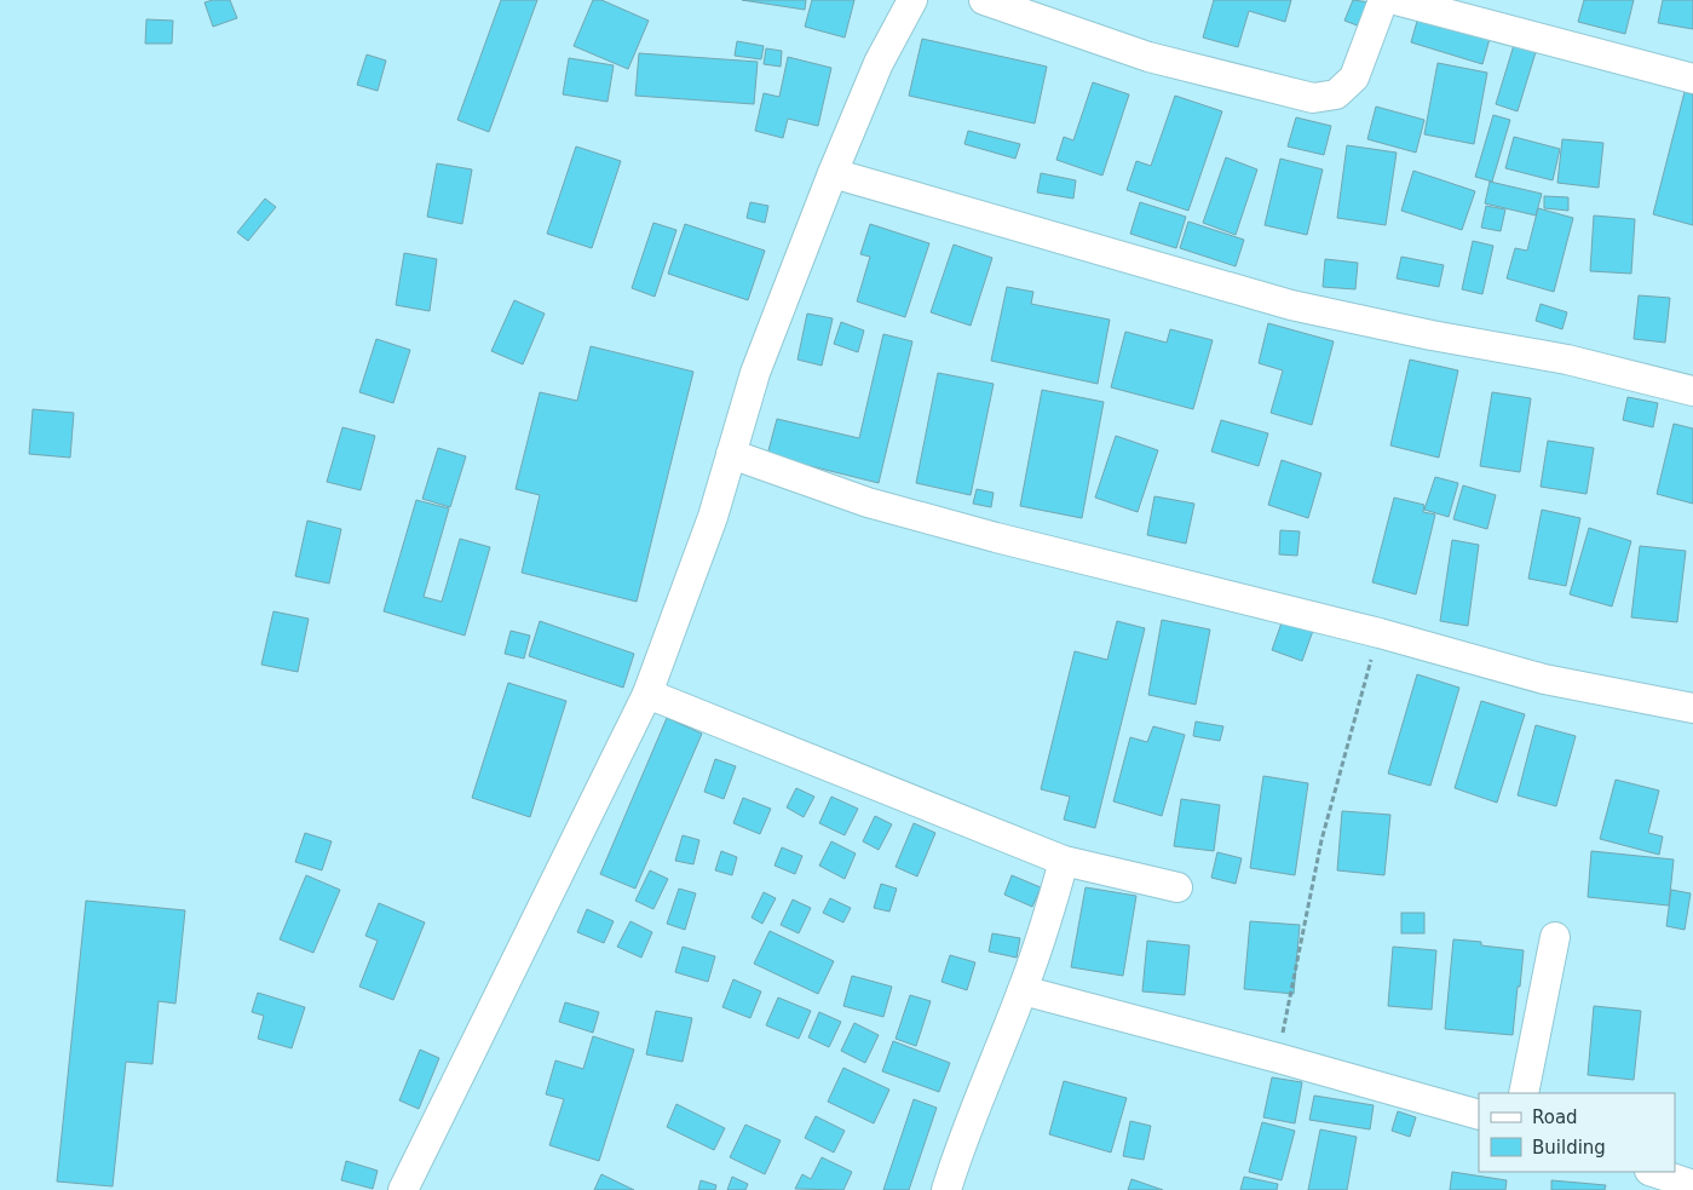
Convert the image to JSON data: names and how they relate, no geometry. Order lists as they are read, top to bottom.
{
  "legend": ["Road", "Building"]
}
